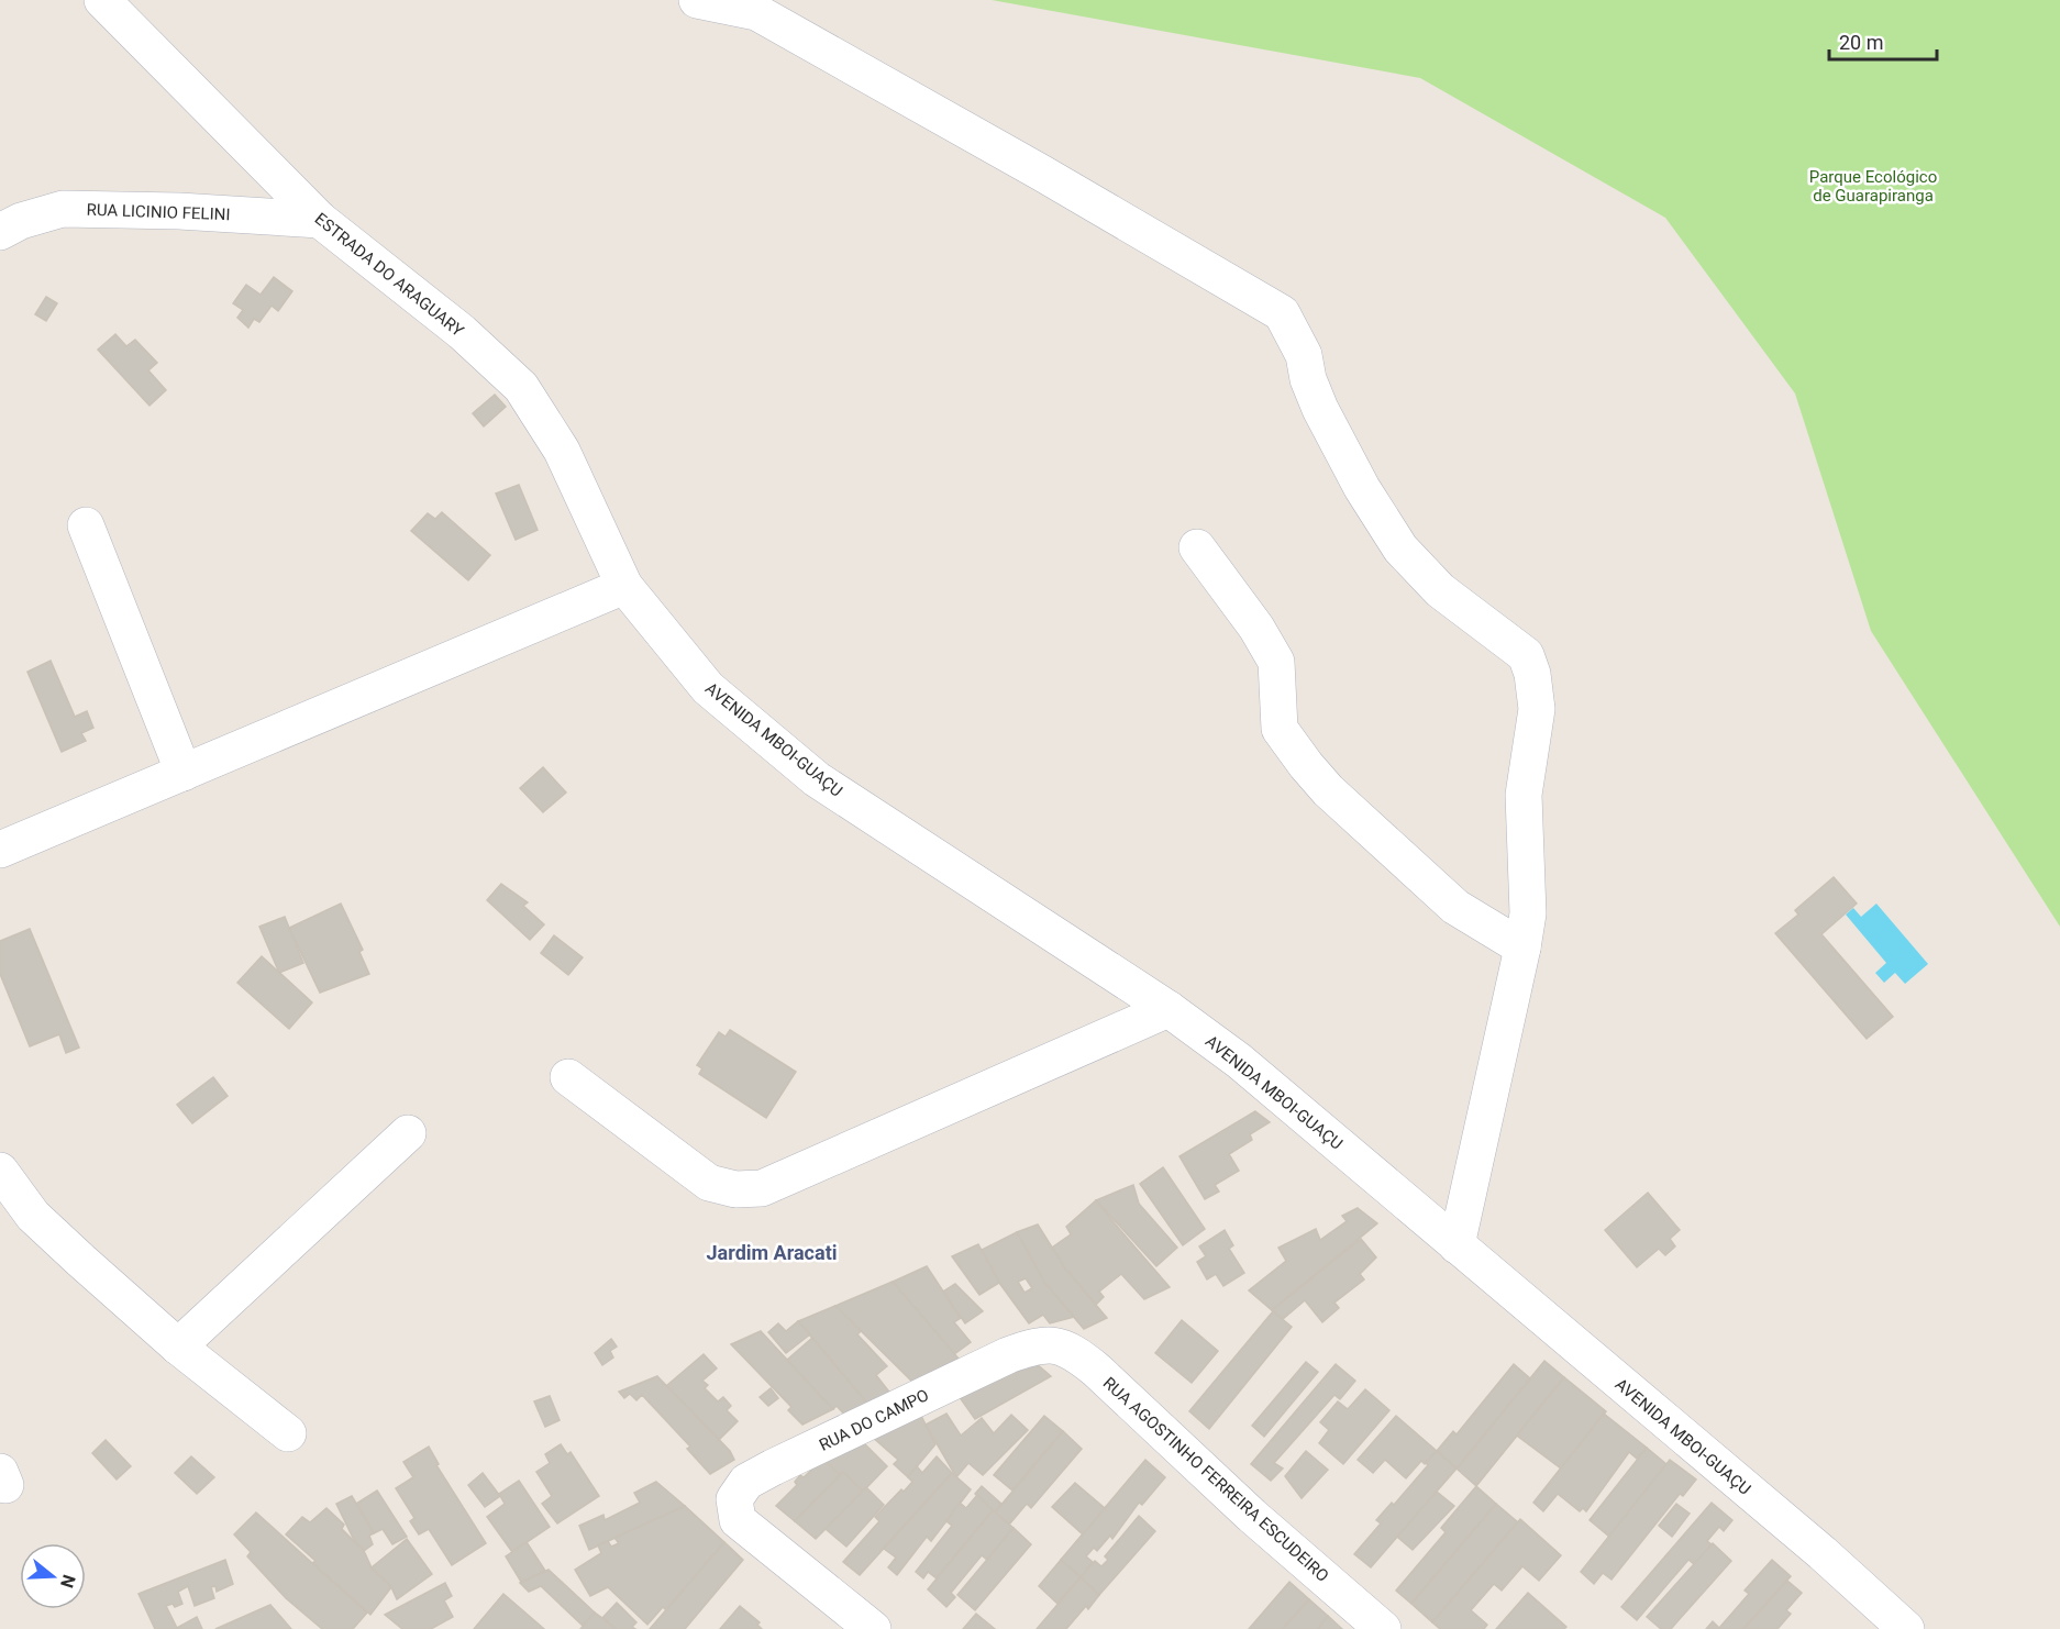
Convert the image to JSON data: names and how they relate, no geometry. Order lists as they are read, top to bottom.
{
  "streets": {
    "street": [
      "RUA LICINIO FELINI",
      "ESTRADA DO ARAGUARY",
      "AVENIDA MBOI-GUAÇU",
      "RUA DO CAMPO",
      "RUA AGOSTINHO FERREIRA ESCUDEIRO"
    ]
  },
  "crossings": [
    ["RUA LICINIO FELINI", "ESTRADA DO ARAGUARY"],
    ["ESTRADA DO ARAGUARY", "AVENIDA MBOI-GUAÇU"],
    ["RUA DO CAMPO", "RUA AGOSTINHO FERREIRA ESCUDEIRO"]
  ],
  "districts": ["Jardim Aracati"],
  "parks": ["Parque Ecológico de Guarapiranga"],
  "scale_bar": "20 m",
  "north": "right"
}
